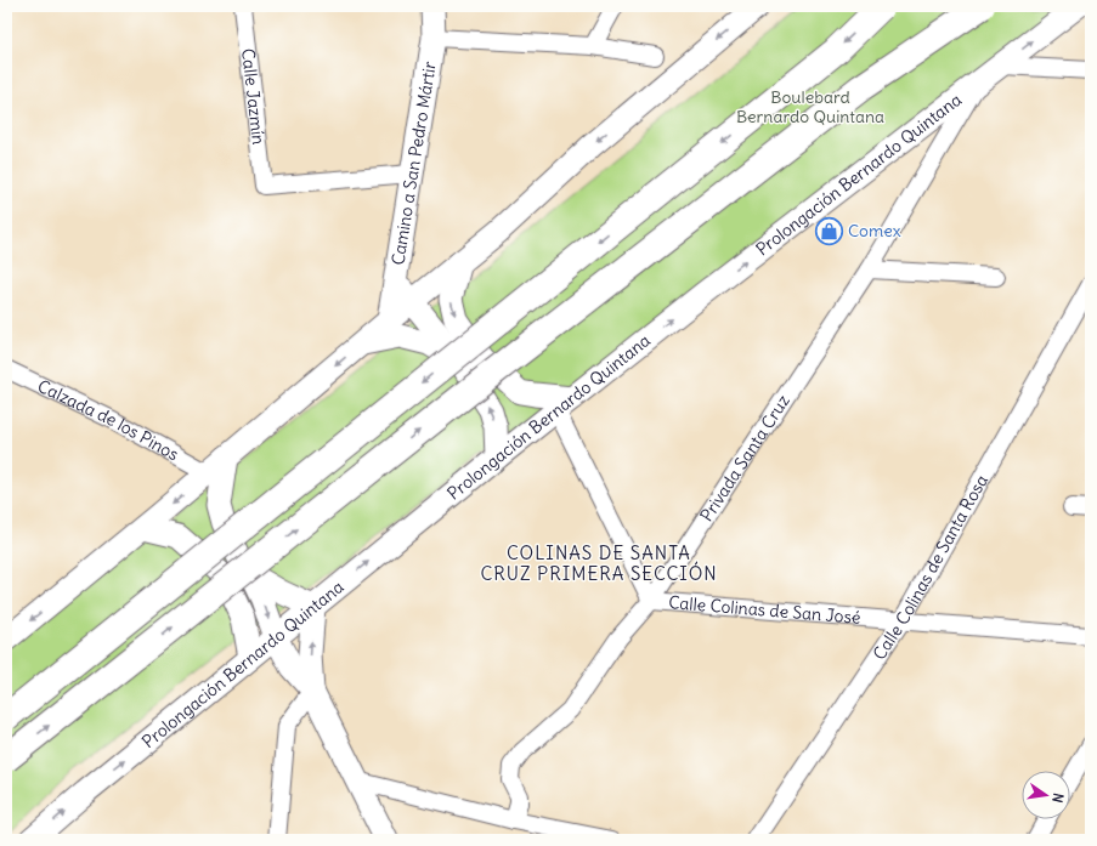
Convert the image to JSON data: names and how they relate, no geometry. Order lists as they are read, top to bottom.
{
  "streets": {
    "street": [
      "Calle Jazmín",
      "Camino a San Pedro Mártir",
      "Prolongación Bernardo Quintana",
      "Calzada de los Pinos",
      "Privada Santa Cruz",
      "Calle Colinas de Santa Rosa",
      "Calle Colinas de San José"
    ]
  },
  "crossings": [
    ["Calle Jazmín", "Camino a San Pedro Mártir"],
    ["Prolongación Bernardo Quintana", "Privada Santa Cruz"],
    ["Prolongación Bernardo Quintana", "Calle Colinas de San José"],
    ["Privada Santa Cruz", "Calle Colinas de San José"],
    ["Calle Colinas de Santa Rosa", "Calle Colinas de San José"]
  ],
  "districts": ["COLINAS DE SANTA CRUZ PRIMERA SECCIÓN"],
  "parks": ["Boulebard Bernardo Quintana"],
  "places": {
    "shop": ["Comex"]
  },
  "north": "right"
}
